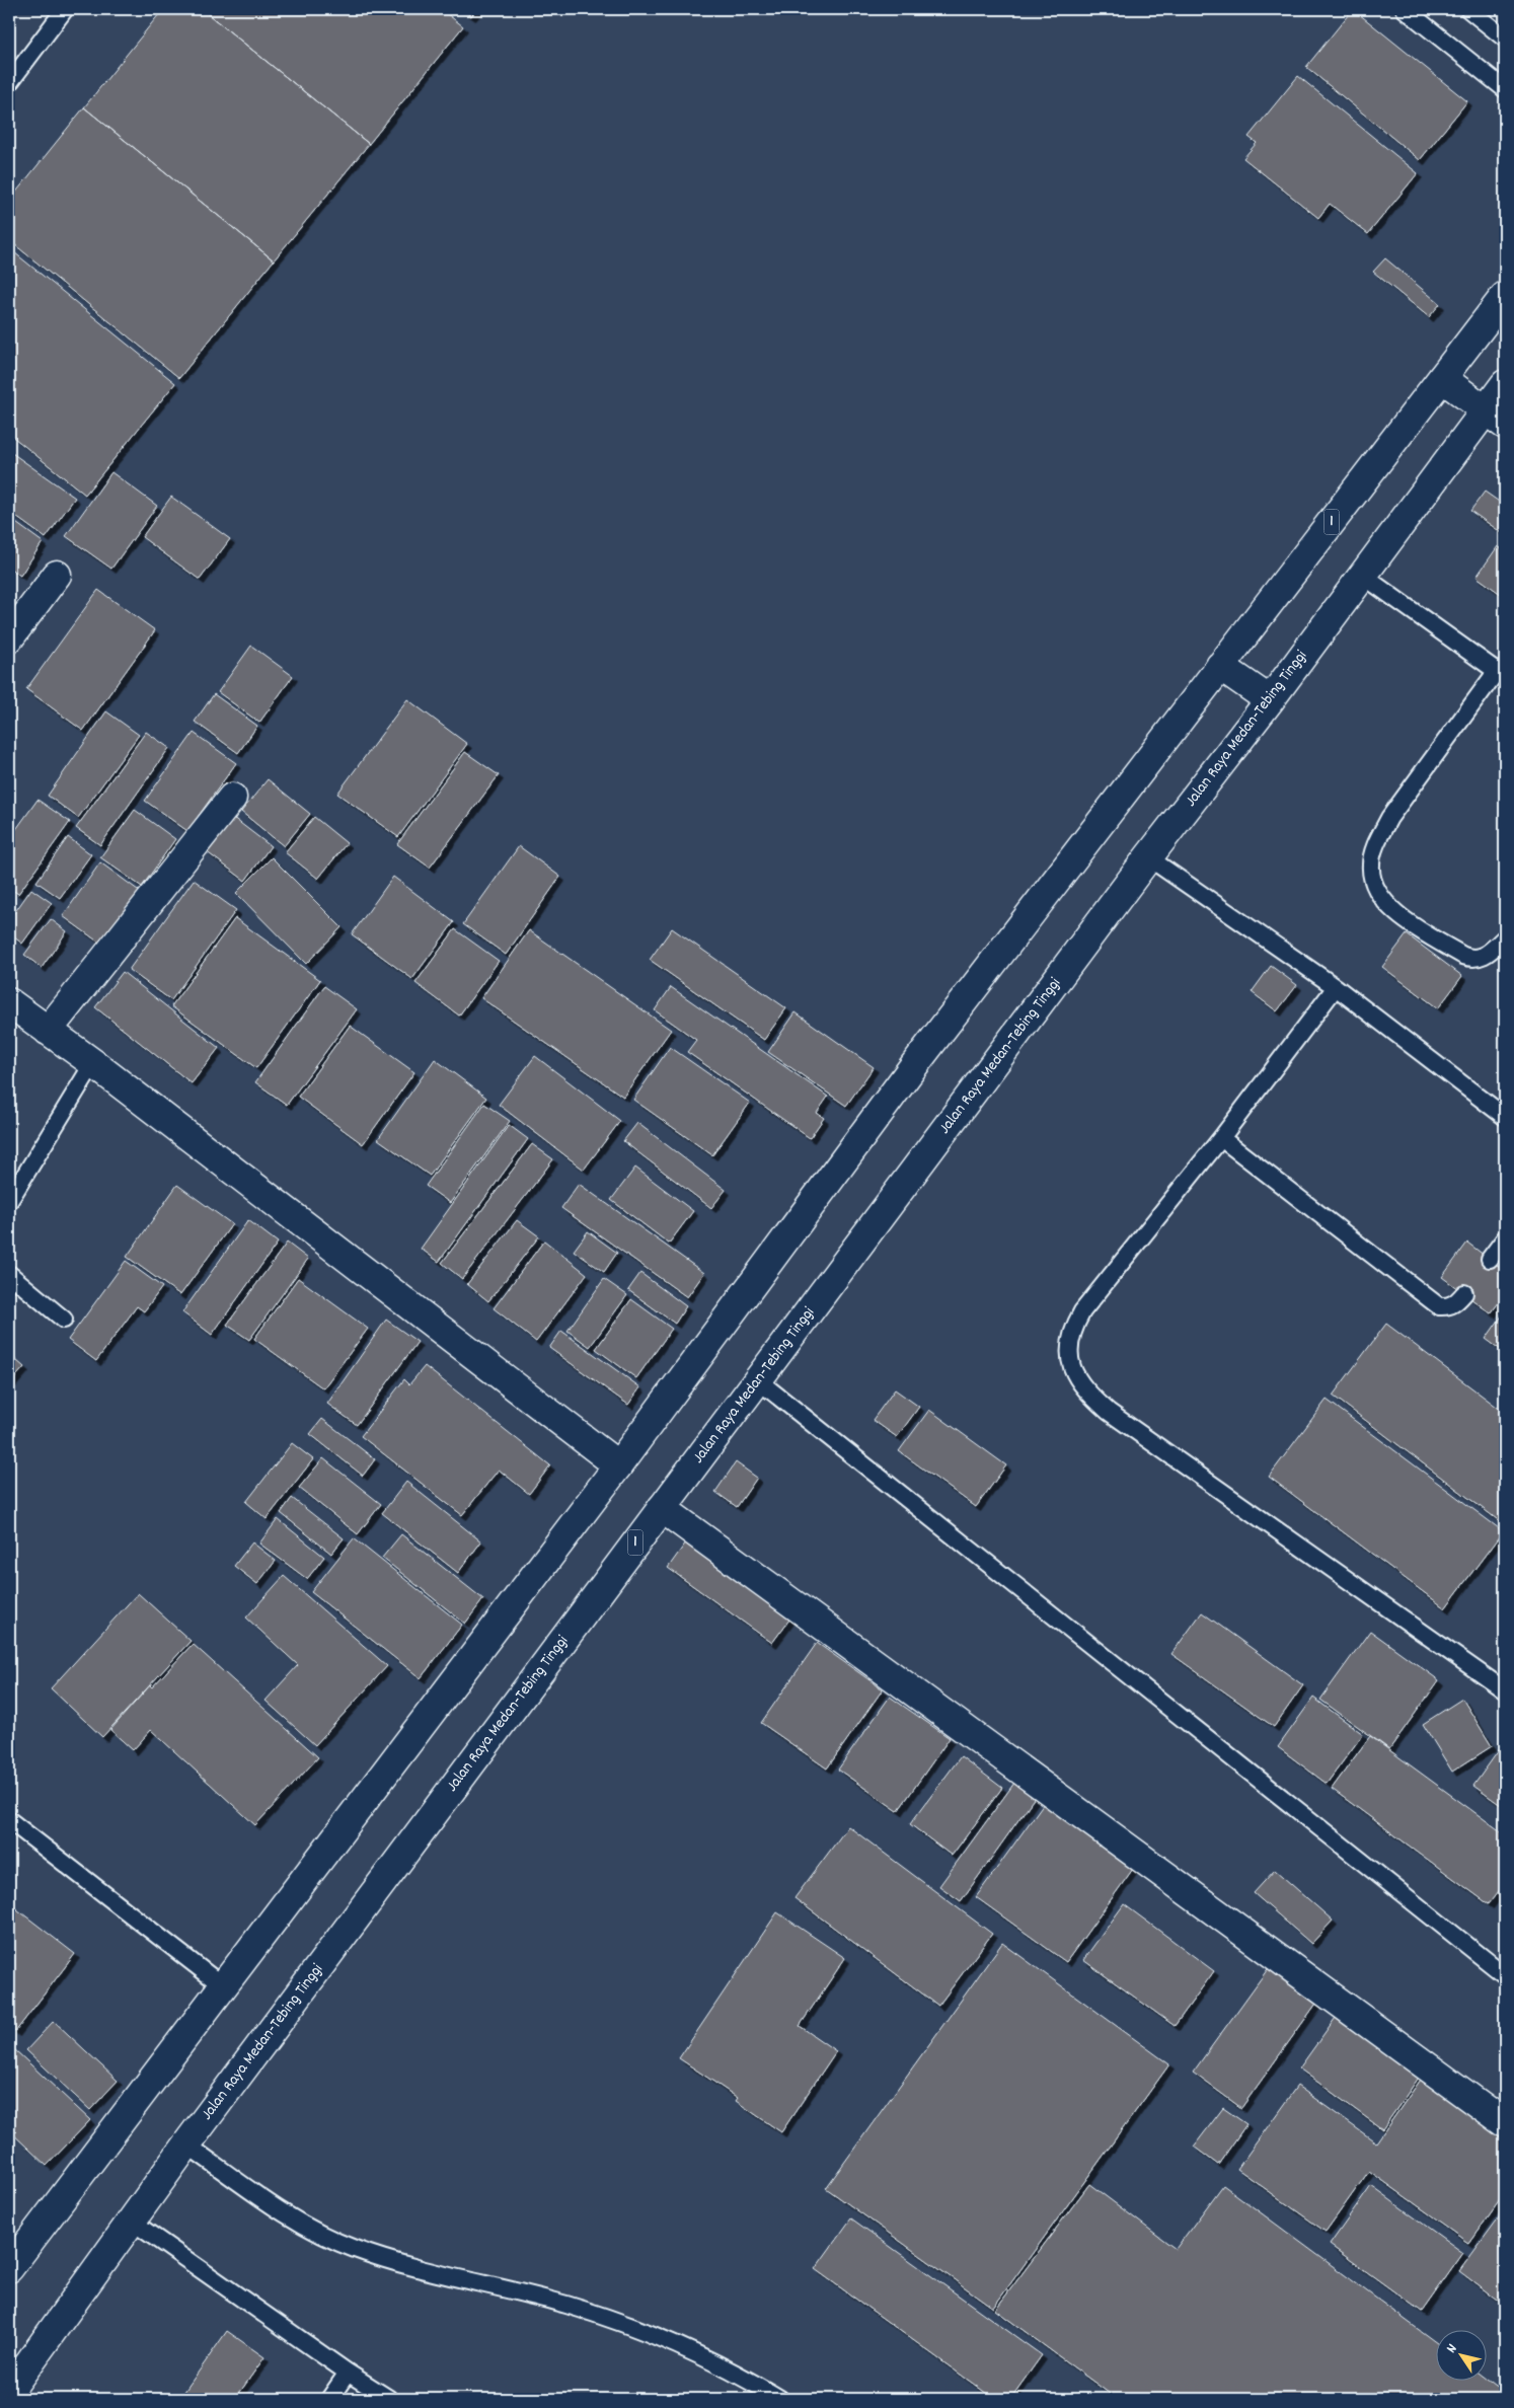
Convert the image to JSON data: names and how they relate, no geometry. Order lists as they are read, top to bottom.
{
  "streets": {
    "main road": ["1", "Jalan Raya Medan-Tebing Tinggi"]
  },
  "north": "top left"
}
